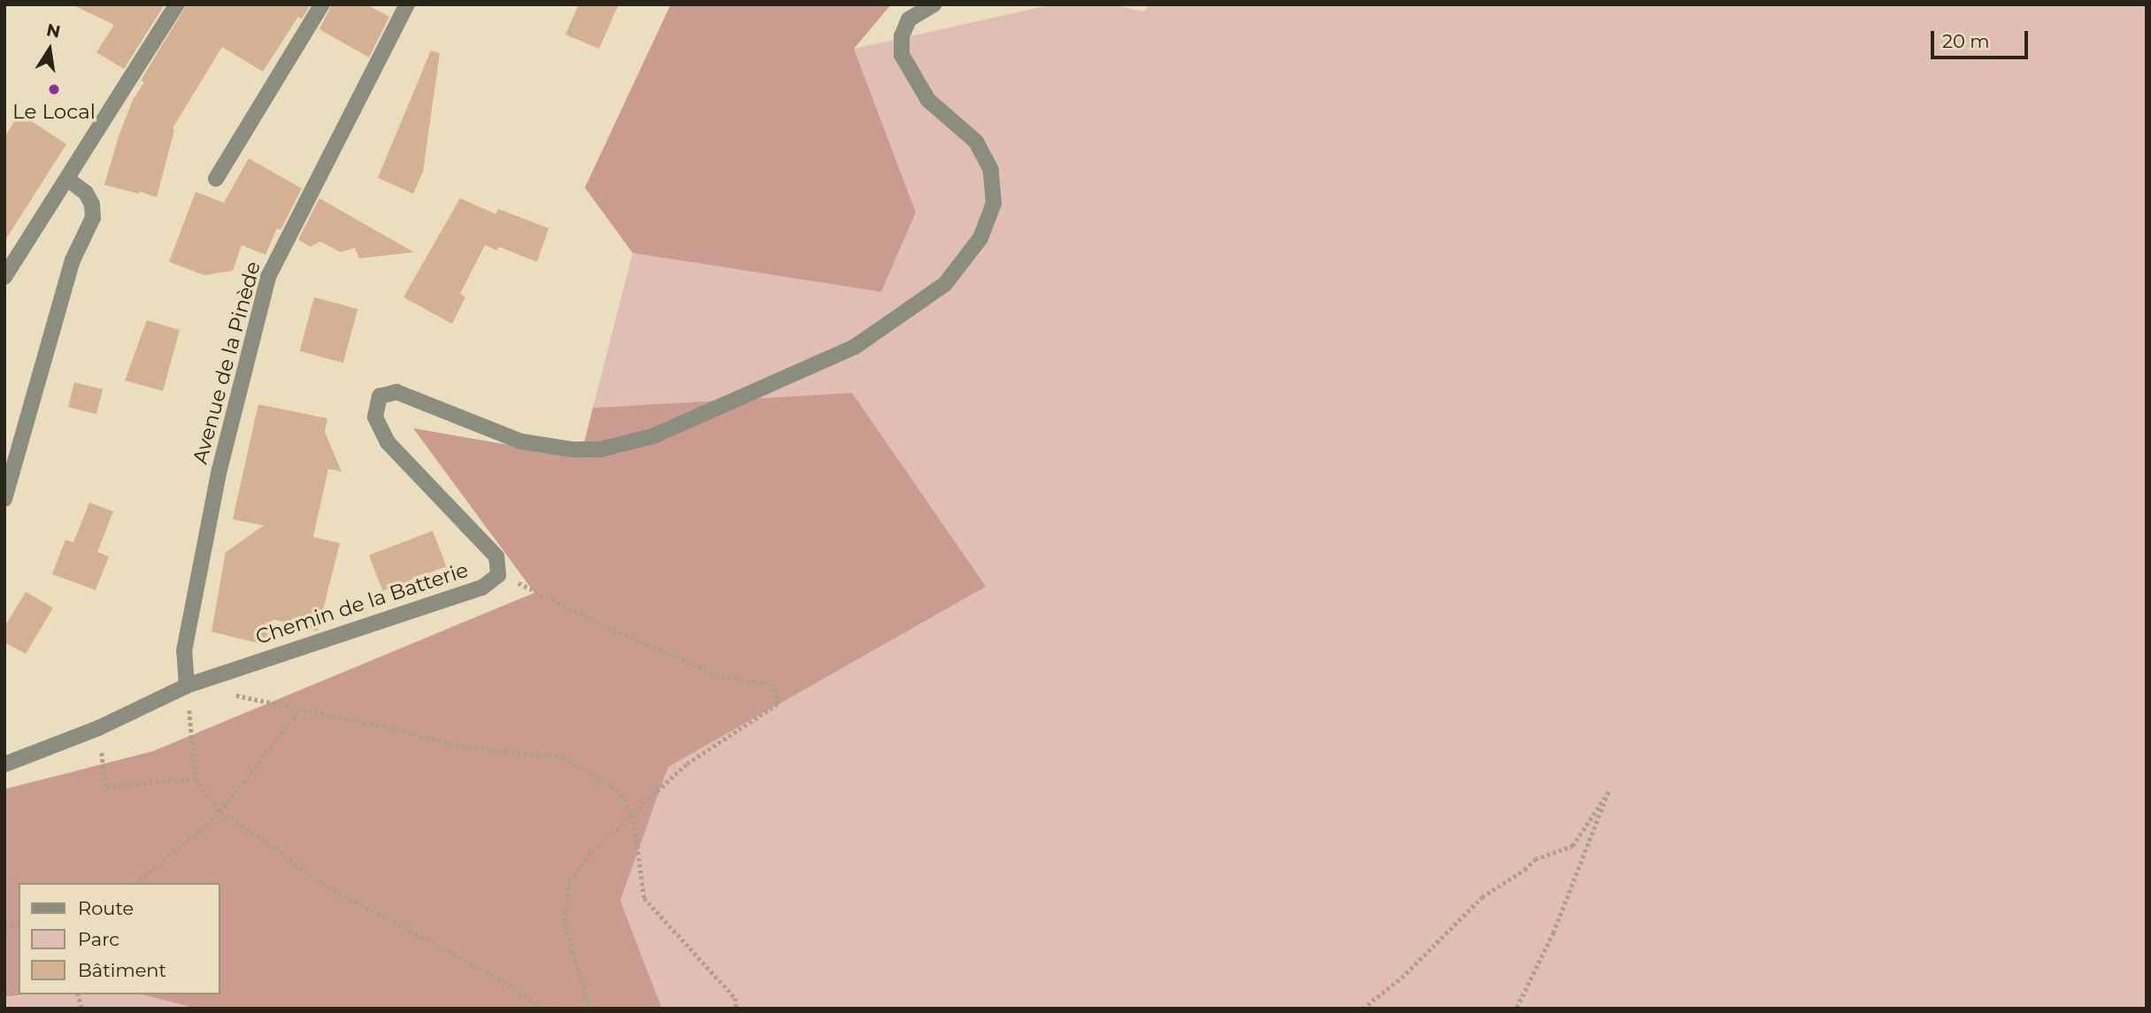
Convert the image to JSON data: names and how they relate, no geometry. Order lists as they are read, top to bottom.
{
  "streets": {
    "street": ["Avenue de la Pinède", "Chemin de la Batterie"]
  },
  "crossings": [
    ["Avenue de la Pinède", "Chemin de la Batterie"]
  ],
  "places": ["Le Local"],
  "legend": ["Route", "Parc", "Bâtiment"],
  "scale_bar": "20 m",
  "north": "top"
}
